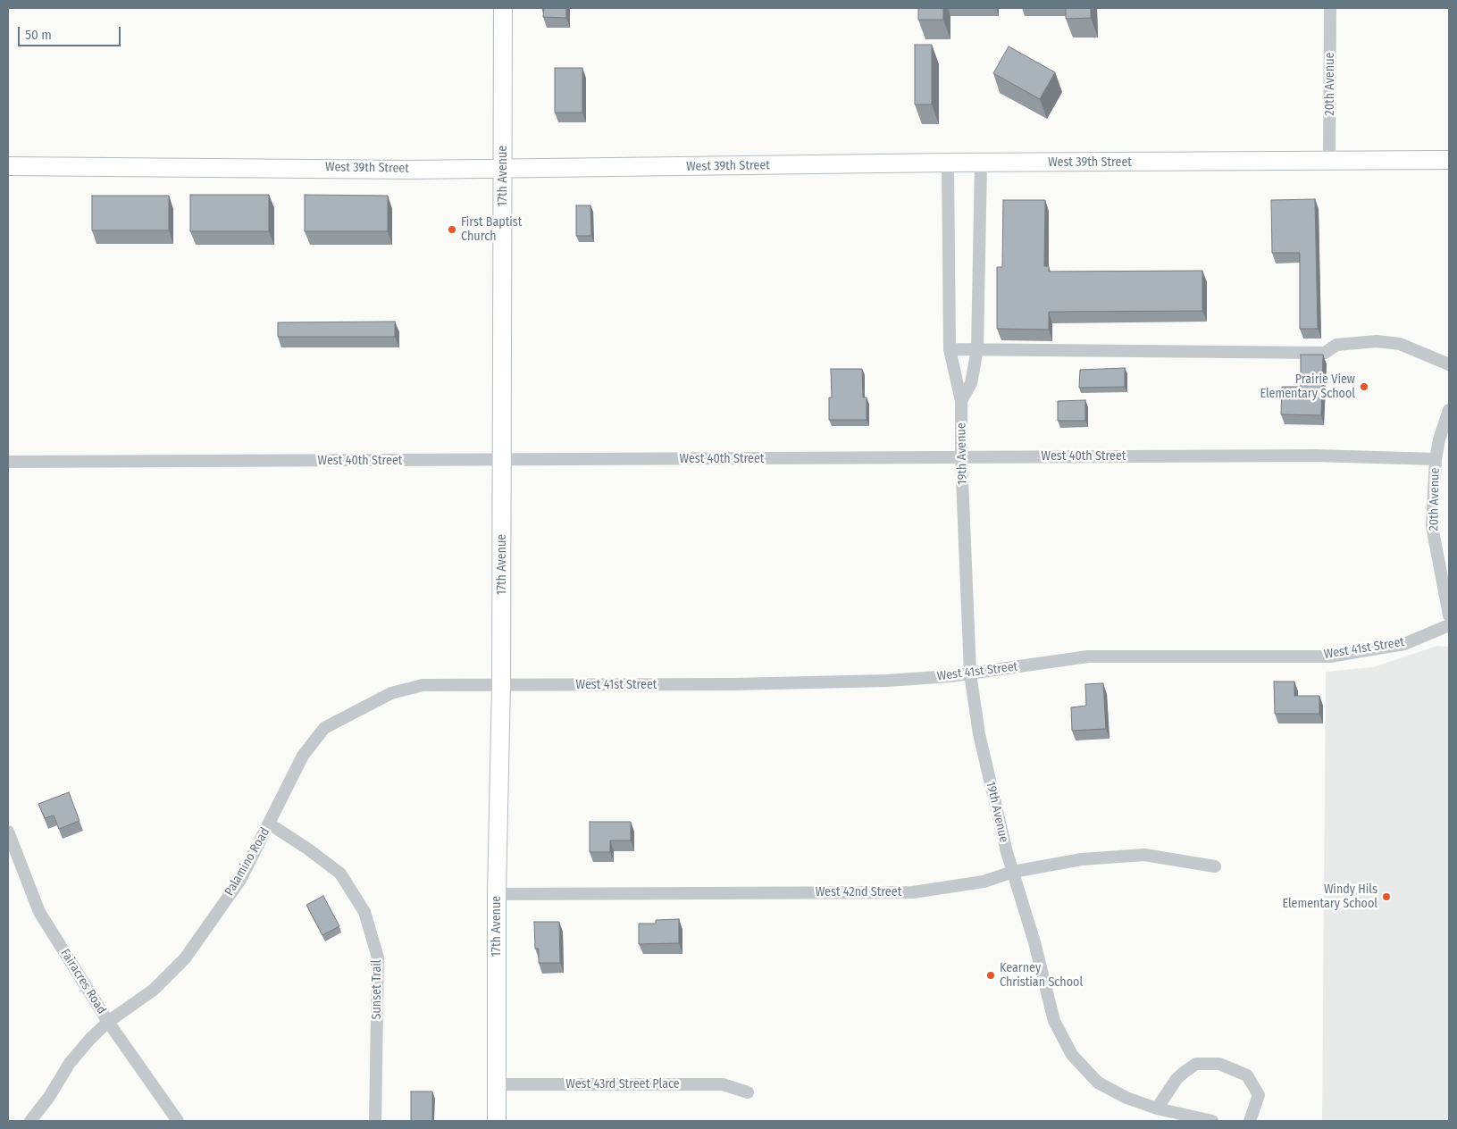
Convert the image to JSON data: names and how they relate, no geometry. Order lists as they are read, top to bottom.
{
  "streets": {
    "main road": ["West 39th Street", "17th Avenue"],
    "street": [
      "20th Avenue",
      "19th Avenue",
      "West 40th Street",
      "West 41st Street",
      "Palamino Road",
      "West 42nd Street",
      "Fairacres Road",
      "Sunset Trail",
      "West 43rd Street Place"
    ]
  },
  "crossings": [
    ["20th Avenue", "West 39th Street"],
    ["20th Avenue", "West 40th Street"],
    ["West 39th Street", "17th Avenue"],
    ["West 39th Street", "19th Avenue"],
    ["17th Avenue", "West 40th Street"],
    ["17th Avenue", "West 41st Street"],
    ["17th Avenue", "Palamino Road"],
    ["17th Avenue", "West 42nd Street"],
    ["17th Avenue", "West 43rd Street Place"],
    ["19th Avenue", "West 40th Street"],
    ["19th Avenue", "West 41st Street"],
    ["19th Avenue", "West 42nd Street"],
    ["West 41st Street", "Palamino Road"],
    ["Palamino Road", "Fairacres Road"],
    ["Palamino Road", "Sunset Trail"]
  ],
  "places": [
    "First Baptist Church",
    "Prairie View Elementary School",
    "Windy Hils Elementary School",
    "Kearney Christian School"
  ],
  "scale_bar": "50 m"
}
